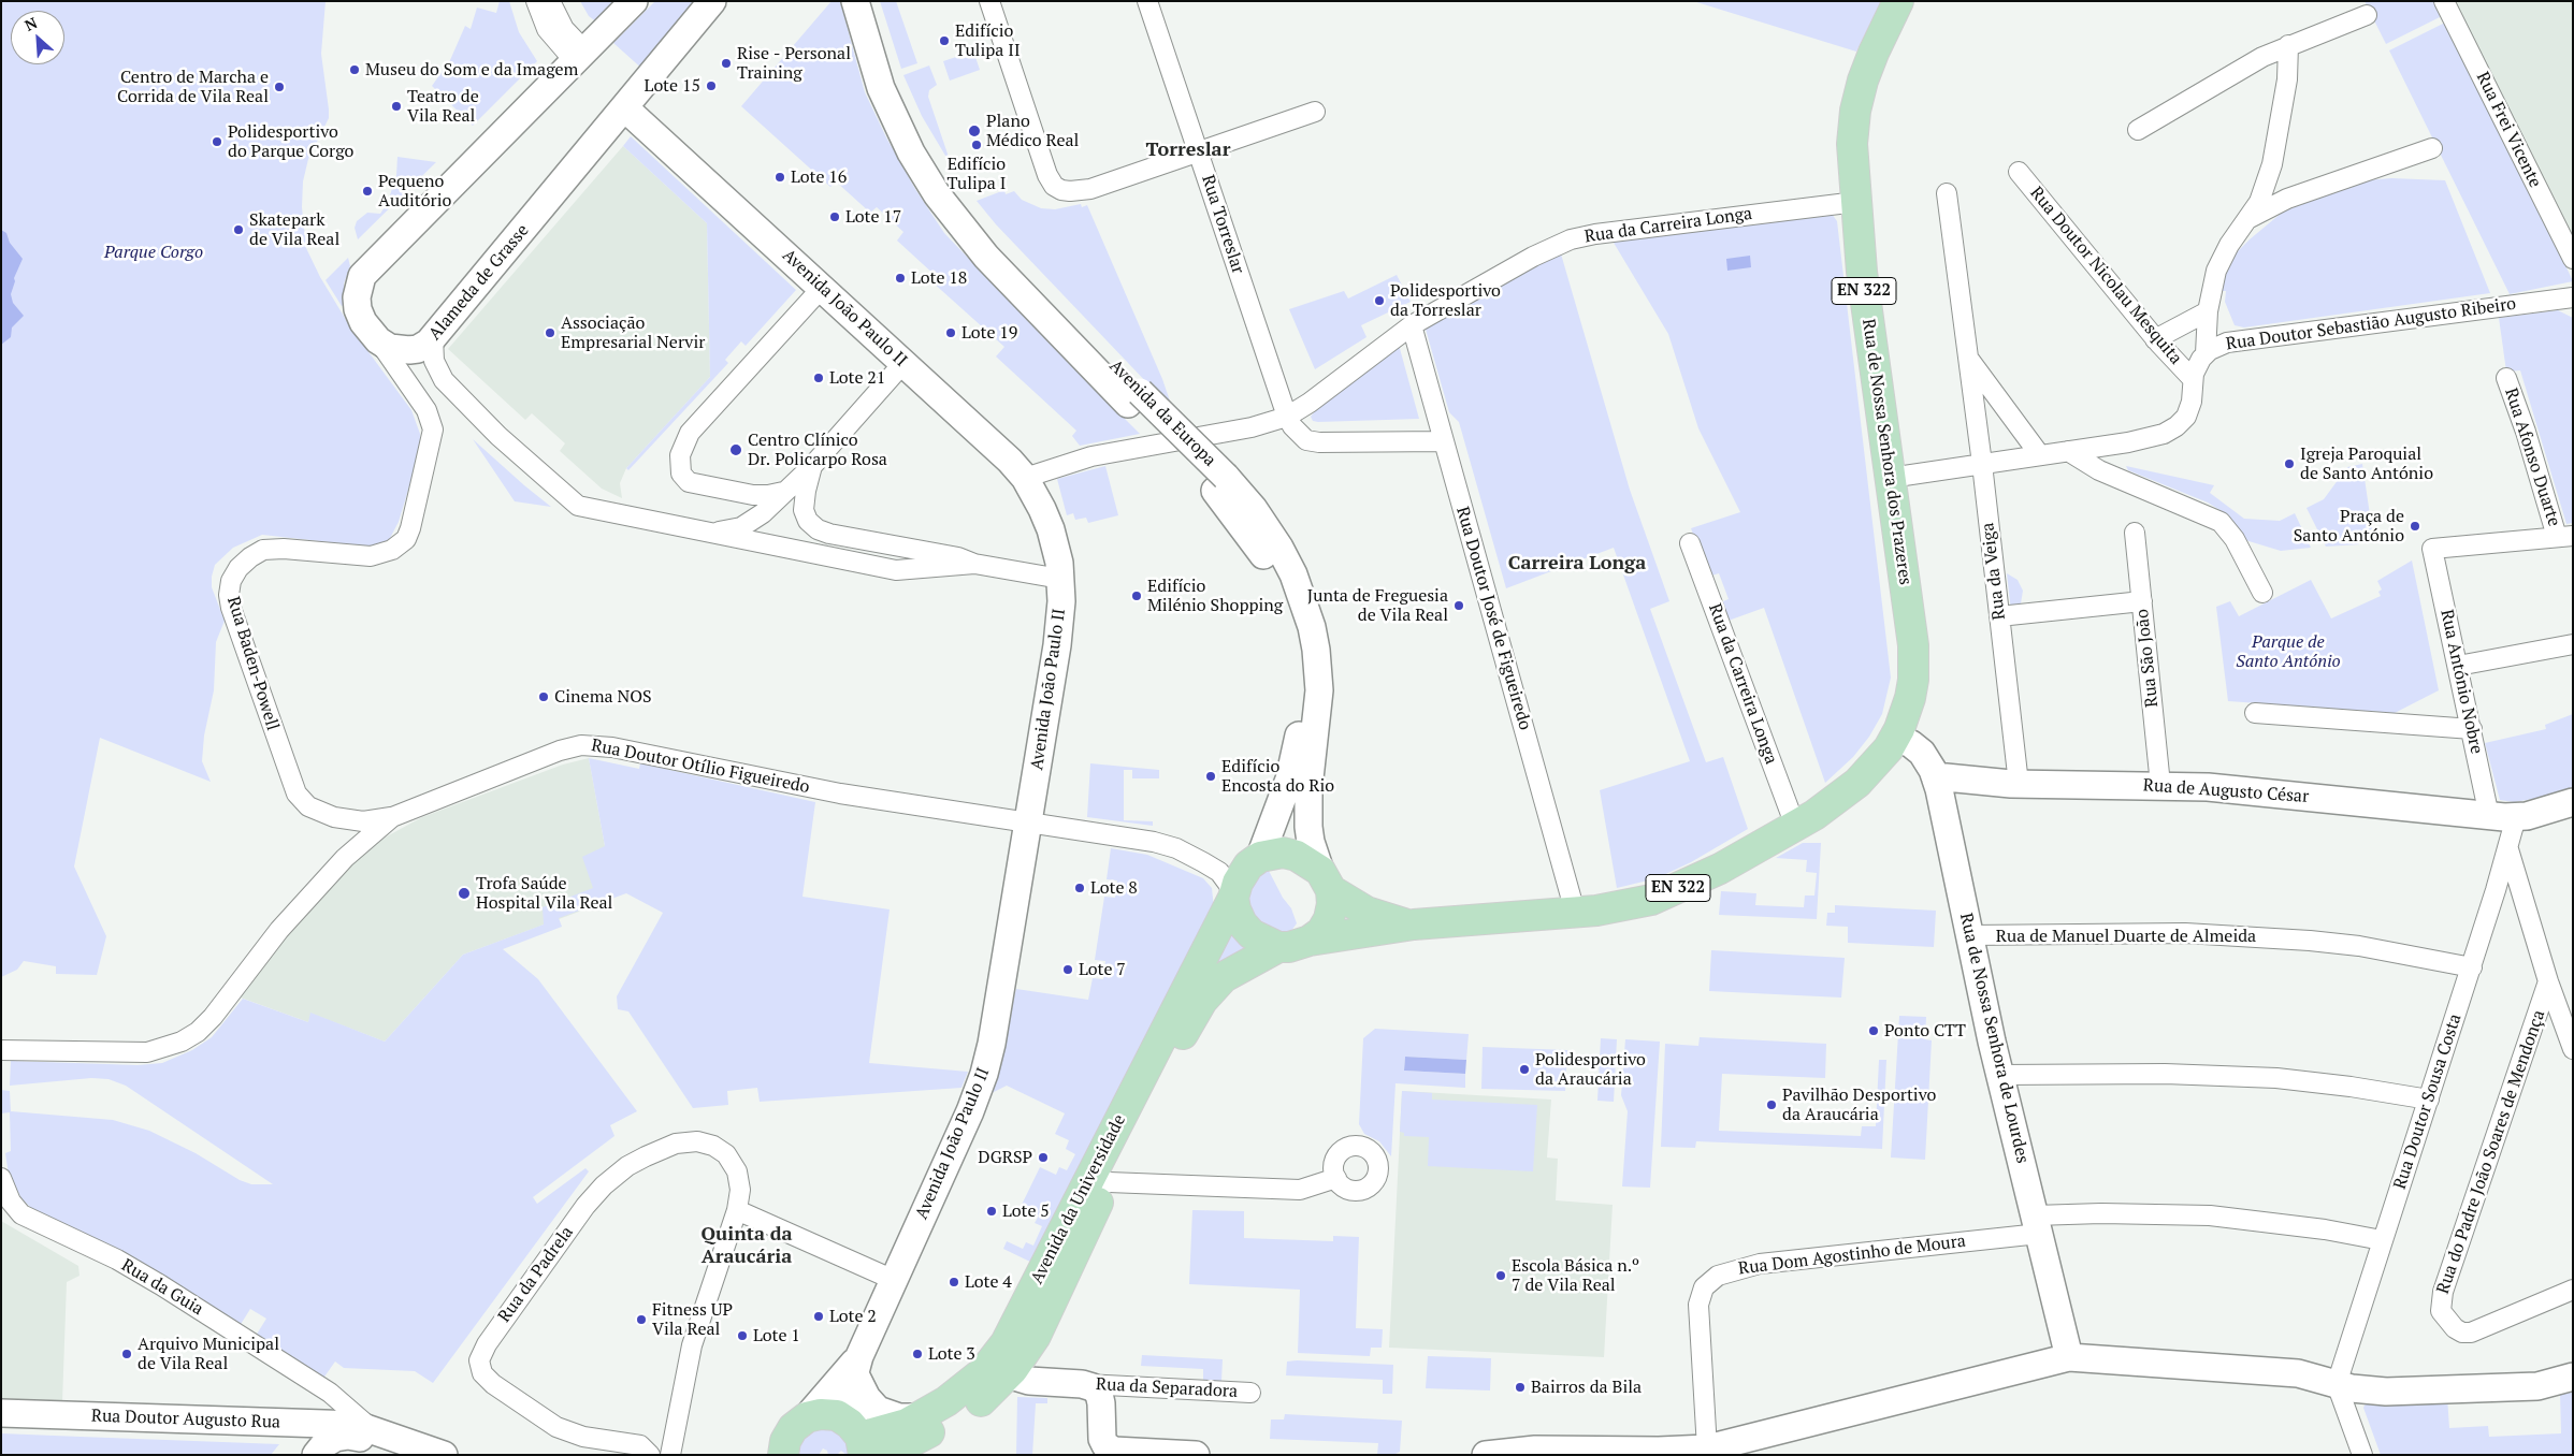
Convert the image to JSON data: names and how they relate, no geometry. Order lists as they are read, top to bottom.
{
  "streets": {
    "main road": ["EN 322", "Rua de Nossa Senhora dos Prazeres", "Avenida da Universidade"],
    "street": [
      "Rua Frei Vicente",
      "Rua Torreslar",
      "Rua da Carreira Longa",
      "Rua Doutor Nicolau Mesquita",
      "Alameda de Grasse",
      "Avenida João Paulo II",
      "Rua Doutor Sebastião Augusto Ribeiro",
      "Avenida da Europa",
      "Rua Afonso Duarte",
      "Rua da Veiga",
      "Rua Doutor José de Figueiredo",
      "Rua São João",
      "Rua Baden-Powell",
      "Rua António Nobre",
      "Rua Doutor Otílio Figueiredo",
      "Rua de Augusto César",
      "Rua de Manuel Duarte de Almeida",
      "Rua de Nossa Senhora de Lourdes",
      "Rua Doutor Sousa Costa",
      "Rua do Padre João Soares de Mendonça",
      "Rua Dom Agostinho de Moura",
      "Rua da Padrela",
      "Rua da Guia",
      "Rua da Separadora",
      "Rua Doutor Augusto Rua"
    ]
  },
  "crossings": [
    ["Rua Torreslar", "Rua da Carreira Longa"],
    ["Rua da Carreira Longa", "EN 322"],
    ["Rua da Carreira Longa", "Avenida João Paulo II"],
    ["Rua da Carreira Longa", "Rua de Nossa Senhora dos Prazeres"],
    ["Rua da Carreira Longa", "Rua Doutor José de Figueiredo"],
    ["Rua Doutor Nicolau Mesquita", "Rua Doutor Sebastião Augusto Ribeiro"],
    ["Alameda de Grasse", "Avenida João Paulo II"],
    ["Alameda de Grasse", "Rua Baden-Powell"],
    ["EN 322", "Avenida da Europa"],
    ["EN 322", "Rua de Nossa Senhora dos Prazeres"],
    ["EN 322", "Rua Doutor José de Figueiredo"],
    ["EN 322", "Rua Doutor Otílio Figueiredo"],
    ["EN 322", "Rua de Nossa Senhora de Lourdes"],
    ["EN 322", "Avenida da Universidade"],
    ["Avenida João Paulo II", "Rua Doutor Otílio Figueiredo"],
    ["Rua Doutor Sebastião Augusto Ribeiro", "Rua de Nossa Senhora dos Prazeres"],
    ["Rua Doutor Sebastião Augusto Ribeiro", "Rua da Veiga"],
    ["Avenida da Europa", "Rua Doutor Otílio Figueiredo"],
    ["Avenida da Europa", "Avenida da Universidade"],
    ["Rua de Nossa Senhora dos Prazeres", "Rua de Nossa Senhora de Lourdes"],
    ["Rua Afonso Duarte", "Rua António Nobre"],
    ["Rua da Veiga", "Rua de Augusto César"],
    ["Rua São João", "Rua de Augusto César"],
    ["Rua Baden-Powell", "Rua Doutor Otílio Figueiredo"],
    ["Rua António Nobre", "Rua de Augusto César"],
    ["Rua Doutor Otílio Figueiredo", "Avenida da Universidade"],
    ["Rua de Augusto César", "Rua de Nossa Senhora de Lourdes"],
    ["Rua de Augusto César", "Rua Doutor Sousa Costa"],
    ["Rua de Manuel Duarte de Almeida", "Rua de Nossa Senhora de Lourdes"],
    ["Rua de Manuel Duarte de Almeida", "Rua Doutor Sousa Costa"],
    ["Rua de Nossa Senhora de Lourdes", "Rua Dom Agostinho de Moura"],
    ["Rua Doutor Sousa Costa", "Rua Dom Agostinho de Moura"],
    ["Avenida da Universidade", "Rua da Separadora"],
    ["Rua da Guia", "Rua Doutor Augusto Rua"]
  ],
  "districts": ["Torreslar", "Carreira Longa", "Quinta da Araucária"],
  "parks": ["Parque Corgo", "Parque de Santo António"],
  "places": [
    "Edifício Tulipa II",
    "Rise - Personal Training",
    "Museu do Som e da Imagem",
    "Lote 15",
    "Centro de Marcha e Corrida de Vila Real",
    "Teatro de Vila Real",
    "Plano Médico Real",
    "Polidesportivo do Parque Corgo",
    "Edifício Tulipa I",
    "Lote 16",
    "Pequeno Auditório",
    "Lote 17",
    "Skatepark de Vila Real",
    "Lote 18",
    "Polidesportivo da Torreslar",
    "Associação Empresarial Nervir",
    "Lote 19",
    "Lote 21",
    "Centro Clínico Dr. Policarpo Rosa",
    "Igreja Paroquial de Santo António",
    "Praça de Santo António",
    "Edifício Milénio Shopping",
    "Junta de Freguesia de Vila Real",
    "Cinema NOS",
    "Edifício Encosta do Rio",
    "Lote 8",
    "Trofa Saúde Hospital Vila Real",
    "Lote 7",
    "Ponto CTT",
    "Polidesportivo da Araucária",
    "Pavilhão Desportivo da Araucária",
    "DGRSP",
    "Lote 5",
    "Escola Básica n.º 7 de Vila Real",
    "Lote 4",
    "Lote 2",
    "Fitness UP Vila Real",
    "Lote 1",
    "Arquivo Municipal de Vila Real",
    "Lote 3",
    "Bairros da Bila"
  ],
  "north": "top left"
}
